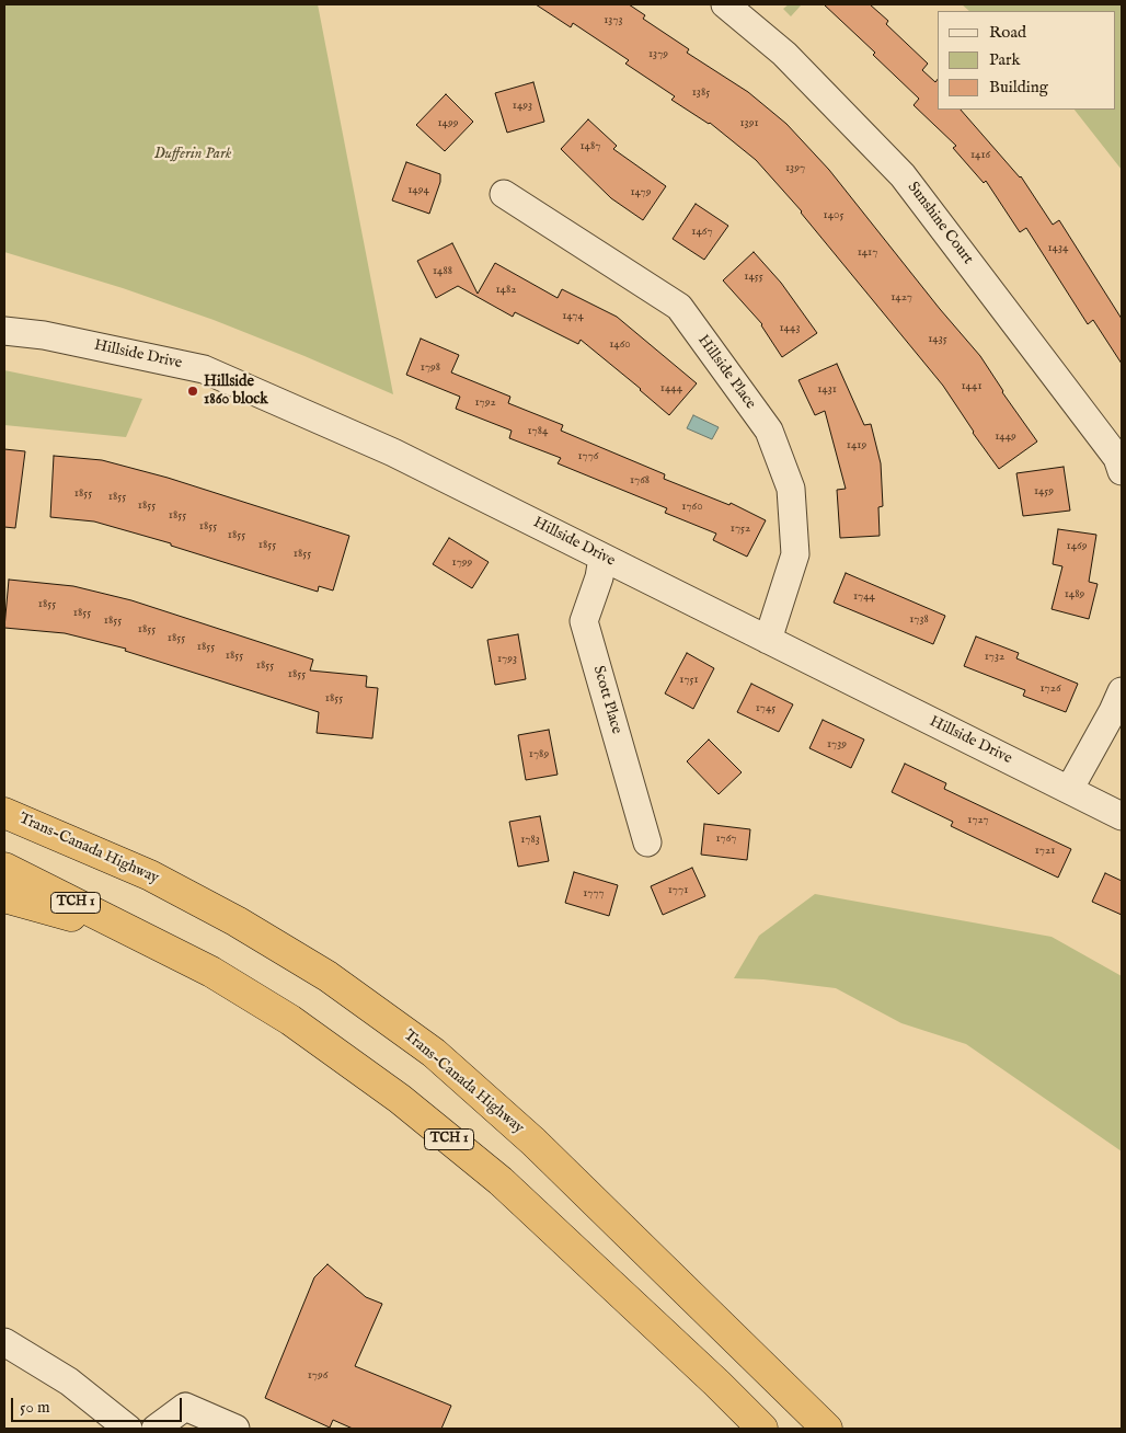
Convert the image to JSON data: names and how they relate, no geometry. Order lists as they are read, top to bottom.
{
  "streets": {
    "highway": ["Trans-Canada Highway", "TCH 1"],
    "street": [
      "Sunshine Court",
      "Hillside Drive",
      "Hillside Place",
      "Scott Place"
    ]
  },
  "crossings": [
    ["Hillside Drive", "Hillside Place"],
    ["Hillside Drive", "Scott Place"]
  ],
  "parks": ["Dufferin Park"],
  "places": ["Hillside 1860 block"],
  "house_numbers": [
    "1373",
    "1379",
    "1385",
    "1493",
    "1499",
    "1391",
    "1487",
    "1416",
    "1397",
    "1494",
    "1479",
    "1405",
    "1467",
    "1434",
    "1417",
    "1488",
    "1455",
    "1482",
    "1427",
    "1474",
    "1443",
    "1435",
    "1460",
    "1798",
    "1441",
    "1444",
    "1431",
    "1792",
    "1784",
    "1449",
    "1419",
    "1776",
    "1768",
    "1459",
    "1855",
    "1855",
    "1855",
    "1760",
    "1855",
    "1855",
    "1752",
    "1855",
    "1855",
    "1469",
    "1855",
    "1799",
    "1489",
    "1744",
    "1855",
    "1855",
    "1738",
    "1855",
    "1855",
    "1855",
    "1855",
    "1855",
    "1732",
    "1793",
    "1855",
    "1855",
    "1751",
    "1726",
    "1855",
    "1745",
    "1739",
    "1789",
    "1727",
    "1767",
    "1783",
    "1721",
    "1771",
    "1777",
    "1796"
  ],
  "legend": ["Road", "Park", "Building"],
  "scale_bar": "50 m"
}
